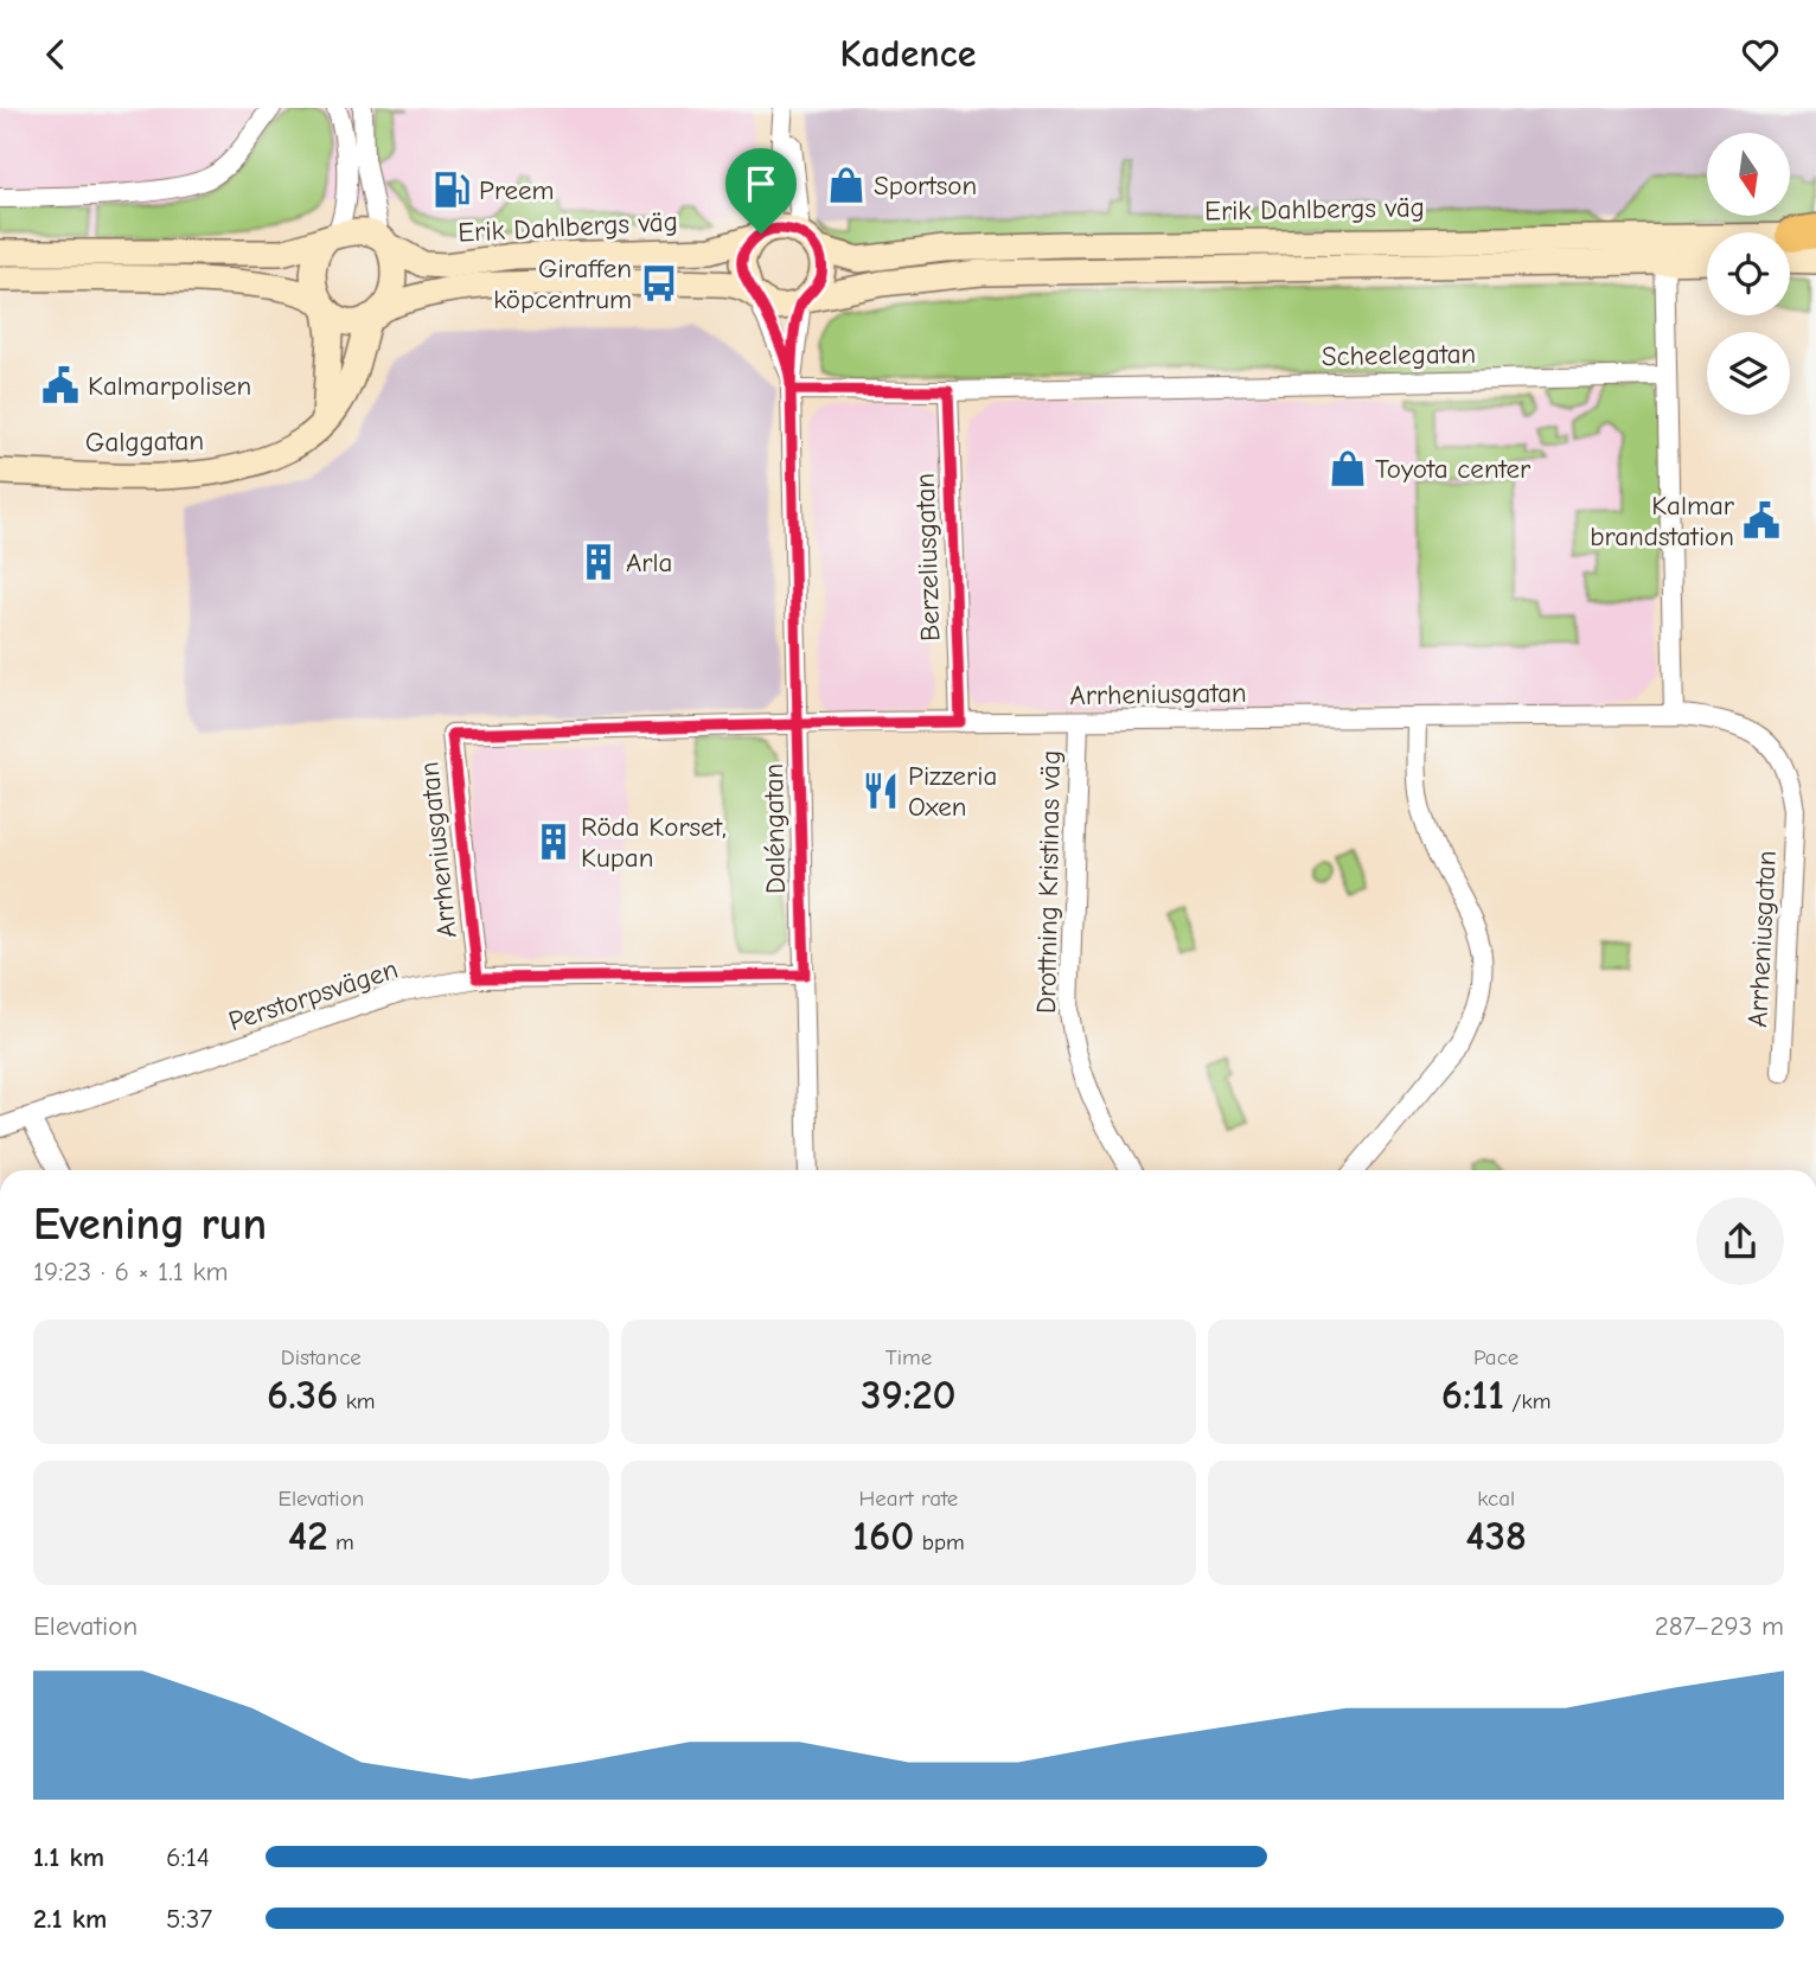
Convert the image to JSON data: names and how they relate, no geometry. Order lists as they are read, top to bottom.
{
  "streets": {
    "main road": ["Erik Dahlbergs väg", "Galggatan"],
    "street": [
      "Scheelegatan",
      "Berzeliusgatan",
      "Arrheniusgatan",
      "Daléngatan",
      "Drottning Kristinas väg",
      "Perstorpsvägen"
    ]
  },
  "crossings": [
    ["Erik Dahlbergs väg", "Galggatan"],
    ["Erik Dahlbergs väg", "Daléngatan"],
    ["Scheelegatan", "Berzeliusgatan"],
    ["Scheelegatan", "Daléngatan"],
    ["Berzeliusgatan", "Arrheniusgatan"],
    ["Arrheniusgatan", "Daléngatan"],
    ["Arrheniusgatan", "Drottning Kristinas väg"],
    ["Arrheniusgatan", "Perstorpsvägen"],
    ["Daléngatan", "Perstorpsvägen"]
  ],
  "places": {
    "shop": ["Sportson", "Toyota center"],
    "fuel station": ["Preem"],
    "bus stop": ["Giraffen köpcentrum"],
    "public building": ["Kalmarpolisen", "Kalmar brandstation"],
    "building": ["Arla", "Röda Korset, Kupan"],
    "restaurant": ["Pizzeria Oxen"]
  },
  "north": "bottom",
  "page": {
    "header": "Kadence",
    "heading": ["Evening run", "19:23 · 6 × 1.1 km"],
    "stats": [
      ["Distance", "6.36 km"],
      ["Time", "39:20"],
      ["Pace", "6:11 /km"],
      ["Elevation", "42 m"],
      ["Heart rate", "160 bpm"],
      ["kcal", "438"]
    ],
    "chart": ["Elevation", "287–293 m"],
    "list": [
      {
        "name": "1.1 km",
        "note": "6:14"
      },
      {
        "name": "2.1 km",
        "note": "5:37"
      }
    ]
  }
}
